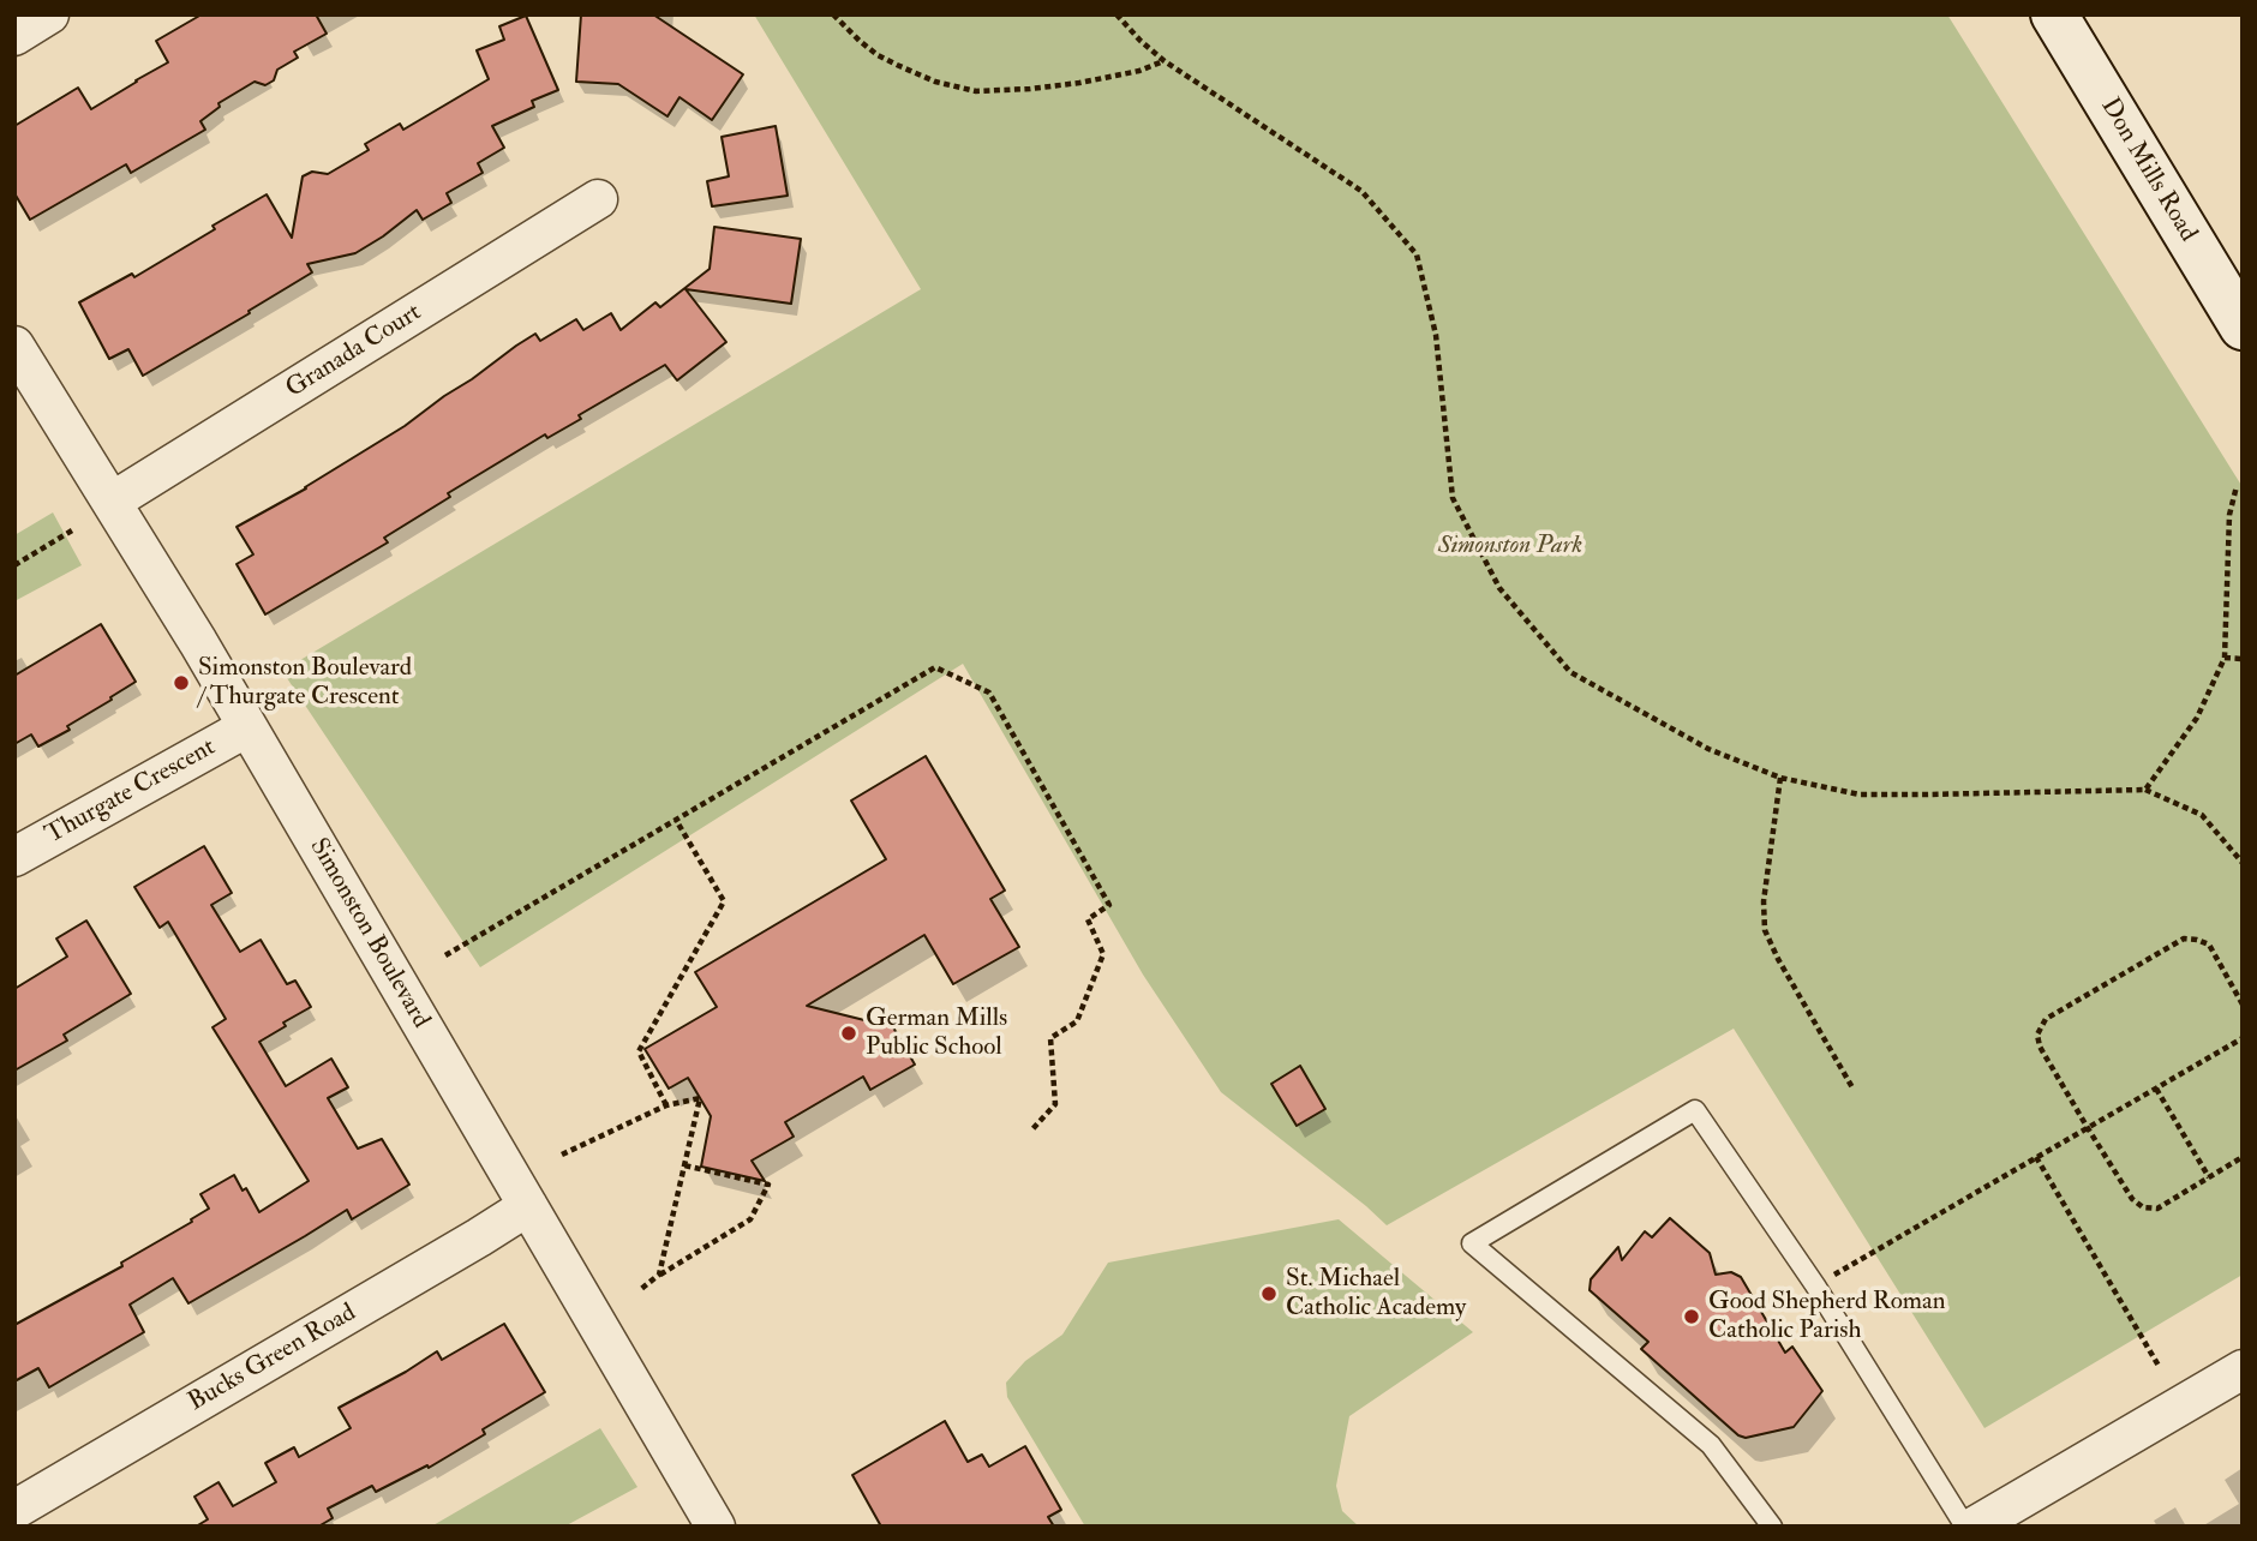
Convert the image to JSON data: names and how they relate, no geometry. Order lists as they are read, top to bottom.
{
  "streets": {
    "main road": ["Don Mills Road"],
    "street": [
      "Granada Court",
      "Thurgate Crescent",
      "Simonston Boulevard",
      "Bucks Green Road"
    ]
  },
  "crossings": [
    ["Granada Court", "Simonston Boulevard"],
    ["Thurgate Crescent", "Simonston Boulevard"],
    ["Simonston Boulevard", "Bucks Green Road"]
  ],
  "parks": ["Simonston Park"],
  "places": [
    "Simonston Boulevard / Thurgate Crescent",
    "German Mills Public School",
    "St. Michael Catholic Academy",
    "Good Shepherd Roman Catholic Parish"
  ]
}
